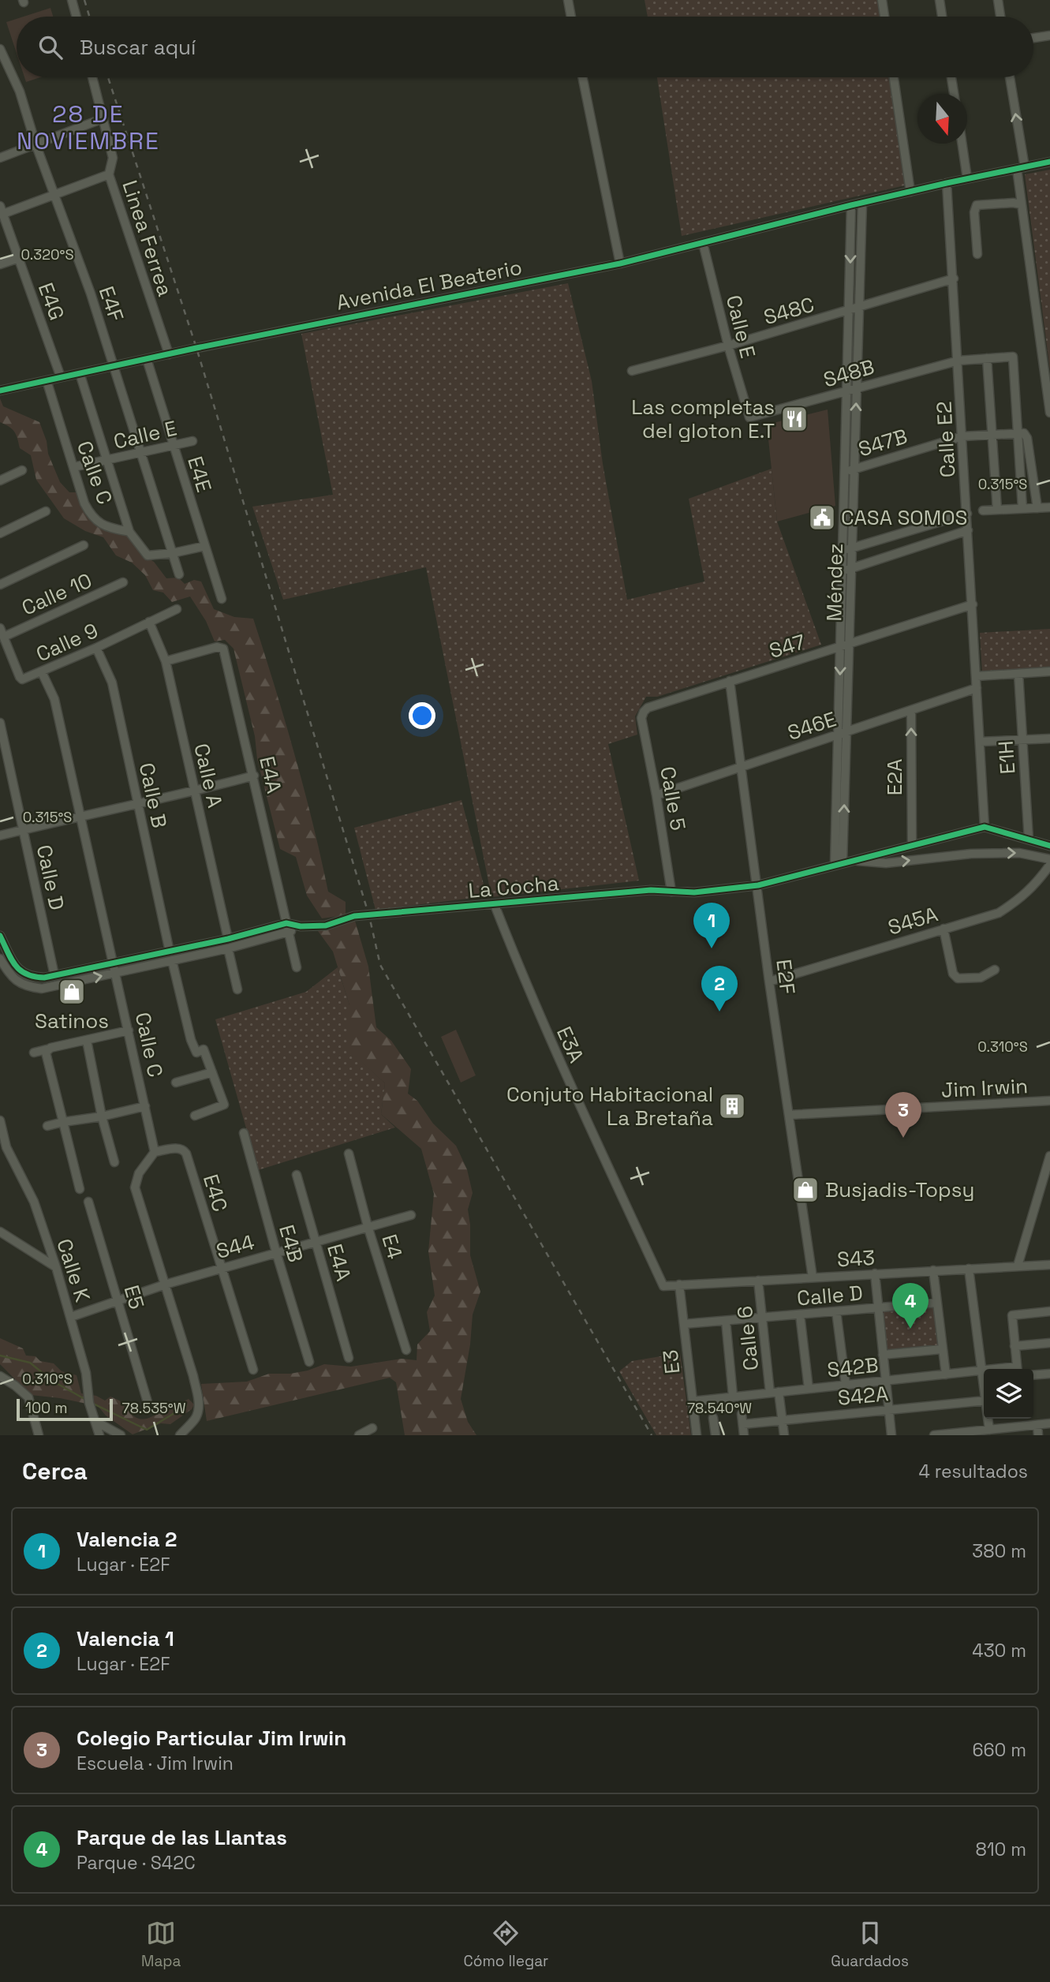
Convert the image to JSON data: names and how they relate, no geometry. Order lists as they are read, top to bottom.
{
  "streets": {
    "street": [
      "Linea Ferrea",
      "Avenida El Beaterio",
      "E4G",
      "E4F",
      "S48C",
      "Calle E",
      "S48B",
      "Calle E2",
      "S47B",
      "Calle C",
      "E4E",
      "Méndez",
      "Calle 10",
      "Calle 9",
      "S47",
      "S46E",
      "E1H",
      "E4A",
      "Calle A",
      "E2A",
      "Calle B",
      "Calle 5",
      "Calle D",
      "La Cocha",
      "S45A",
      "E2F",
      "E3A",
      "Jim Irwin",
      "E4C",
      "E4B",
      "S44",
      "E4",
      "S43",
      "Calle K",
      "E5",
      "Calle 6",
      "E3",
      "S42B",
      "S42A"
    ]
  },
  "crossings": [
    ["Linea Ferrea", "Avenida El Beaterio"],
    ["Avenida El Beaterio", "E4G"],
    ["Avenida El Beaterio", "E4F"],
    ["Avenida El Beaterio", "Calle E"],
    ["Avenida El Beaterio", "Calle E2"],
    ["Avenida El Beaterio", "Calle C"],
    ["Avenida El Beaterio", "E4E"],
    ["Avenida El Beaterio", "Méndez"],
    ["E4F", "Calle E"],
    ["S48C", "Calle E"],
    ["S48C", "Calle E2"],
    ["S48C", "Méndez"],
    ["Calle E", "S48B"],
    ["Calle E", "Calle C"],
    ["Calle E", "E4E"],
    ["S48B", "Calle E2"],
    ["S48B", "S47B"],
    ["S48B", "Méndez"],
    ["Calle E2", "S47B"],
    ["Calle E2", "S47"],
    ["Calle E2", "S46E"],
    ["Calle E2", "La Cocha"],
    ["S47B", "Méndez"],
    ["Calle C", "Calle 9"],
    ["Calle C", "La Cocha"],
    ["Calle C", "E4C"],
    ["Méndez", "S47"],
    ["Méndez", "S46E"],
    ["Méndez", "La Cocha"],
    ["Calle 10", "Calle 9"],
    ["Calle 9", "Calle A"],
    ["Calle 9", "Calle B"],
    ["S47", "Calle 5"],
    ["S47", "E2F"],
    ["S46E", "E2A"],
    ["S46E", "Calle 5"],
    ["S46E", "E2F"],
    ["E1H", "La Cocha"],
    ["E4A", "Calle A"],
    ["E4A", "La Cocha"],
    ["E4A", "S44"],
    ["Calle A", "La Cocha"],
    ["E2A", "La Cocha"],
    ["Calle B", "La Cocha"],
    ["Calle 5", "La Cocha"],
    ["Calle D", "La Cocha"],
    ["Calle D", "Calle 6"],
    ["Calle D", "E3"],
    ["La Cocha", "E2F"],
    ["La Cocha", "E3A"],
    ["S45A", "E2F"],
    ["E2F", "Jim Irwin"],
    ["E2F", "S43"],
    ["E3A", "S43"],
    ["E4C", "S44"],
    ["E4B", "S44"],
    ["S44", "E4"],
    ["S44", "Calle K"],
    ["S44", "E5"],
    ["S43", "Calle 6"],
    ["S43", "E3"],
    ["Calle 6", "S42B"],
    ["Calle 6", "S42A"],
    ["E3", "S42B"]
  ],
  "one_way": ["E2A"],
  "districts": ["28 DE NOVIEMBRE"],
  "places": {
    "restaurant": ["Las completas del gloton E.T"],
    "public building": ["CASA SOMOS"],
    "shop": ["Satinos", "Busjadis-Topsy"],
    "building": ["Conjuto Habitacional La Bretaña"]
  },
  "scale_bar": "100 m",
  "north": "bottom",
  "page": {
    "search": "Buscar aquí",
    "pins": [
      "1",
      "2",
      "3",
      "4"
    ],
    "scale": "100 m",
    "heading": ["Cerca", "4 resultados"],
    "list": [
      {
        "mark": "1",
        "name": "Valencia 2",
        "note": "Lugar · E2F",
        "value": "380 m"
      },
      {
        "mark": "2",
        "name": "Valencia 1",
        "note": "Lugar · E2F",
        "value": "430 m"
      },
      {
        "mark": "3",
        "name": "Colegio Particular Jim Irwin",
        "note": "Escuela · Jim Irwin",
        "value": "660 m"
      },
      {
        "mark": "4",
        "name": "Parque de las Llantas",
        "note": "Parque · S42C",
        "value": "810 m"
      }
    ],
    "nav": ["Mapa", "Cómo llegar", "Guardados"]
  },
  "coordinates": [
    "0.320°S",
    "0.315°S",
    "0.310°S",
    "78.535°W",
    "78.540°W"
  ]
}
